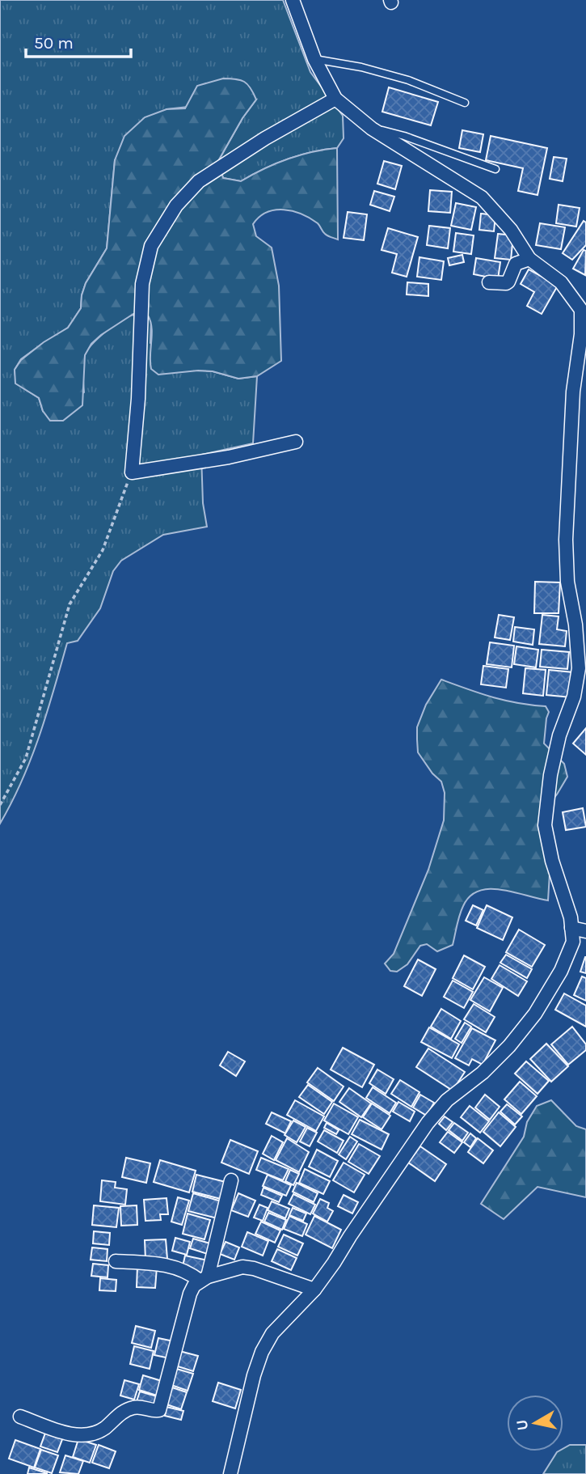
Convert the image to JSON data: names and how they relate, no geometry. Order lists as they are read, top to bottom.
{
  "scale_bar": "50 m",
  "north": "left"
}
